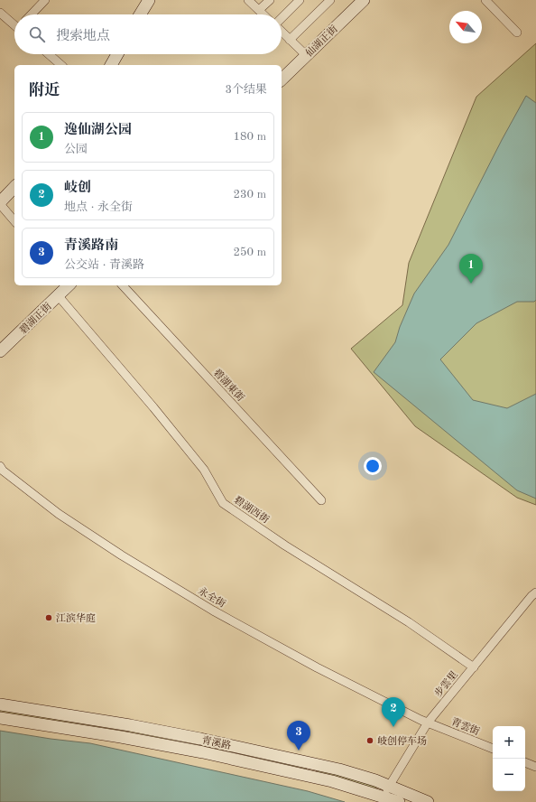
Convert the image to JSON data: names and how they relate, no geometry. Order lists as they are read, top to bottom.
{
  "streets": {
    "main road": ["仙湖正街", "碧湖正街", "青溪路"],
    "street": [
      "碧湖東街",
      "碧湖西街",
      "永全街",
      "步雲里",
      "青雲街"
    ]
  },
  "crossings": [
    ["碧湖正街", "碧湖西街"],
    ["碧湖西街", "步雲里"],
    ["永全街", "步雲里"],
    ["永全街", "青雲街"],
    ["步雲里", "青雲街"],
    ["步雲里", "青溪路"]
  ],
  "places": ["江滨华庭", "岐创停车场"],
  "north": "top left",
  "page": {
    "search": "搜索地点",
    "heading": ["附近", "3个结果"],
    "list": [
      {
        "mark": "1",
        "name": "逸仙湖公园",
        "note": "公园",
        "value": "180 m"
      },
      {
        "mark": "2",
        "name": "岐创",
        "note": "地点 · 永全街",
        "value": "230 m"
      },
      {
        "mark": "3",
        "name": "青溪路南",
        "note": "公交站 · 青溪路",
        "value": "250 m"
      }
    ],
    "pins": ["1", "2", "3"],
    "map_buttons": ["+", "−"]
  }
}
